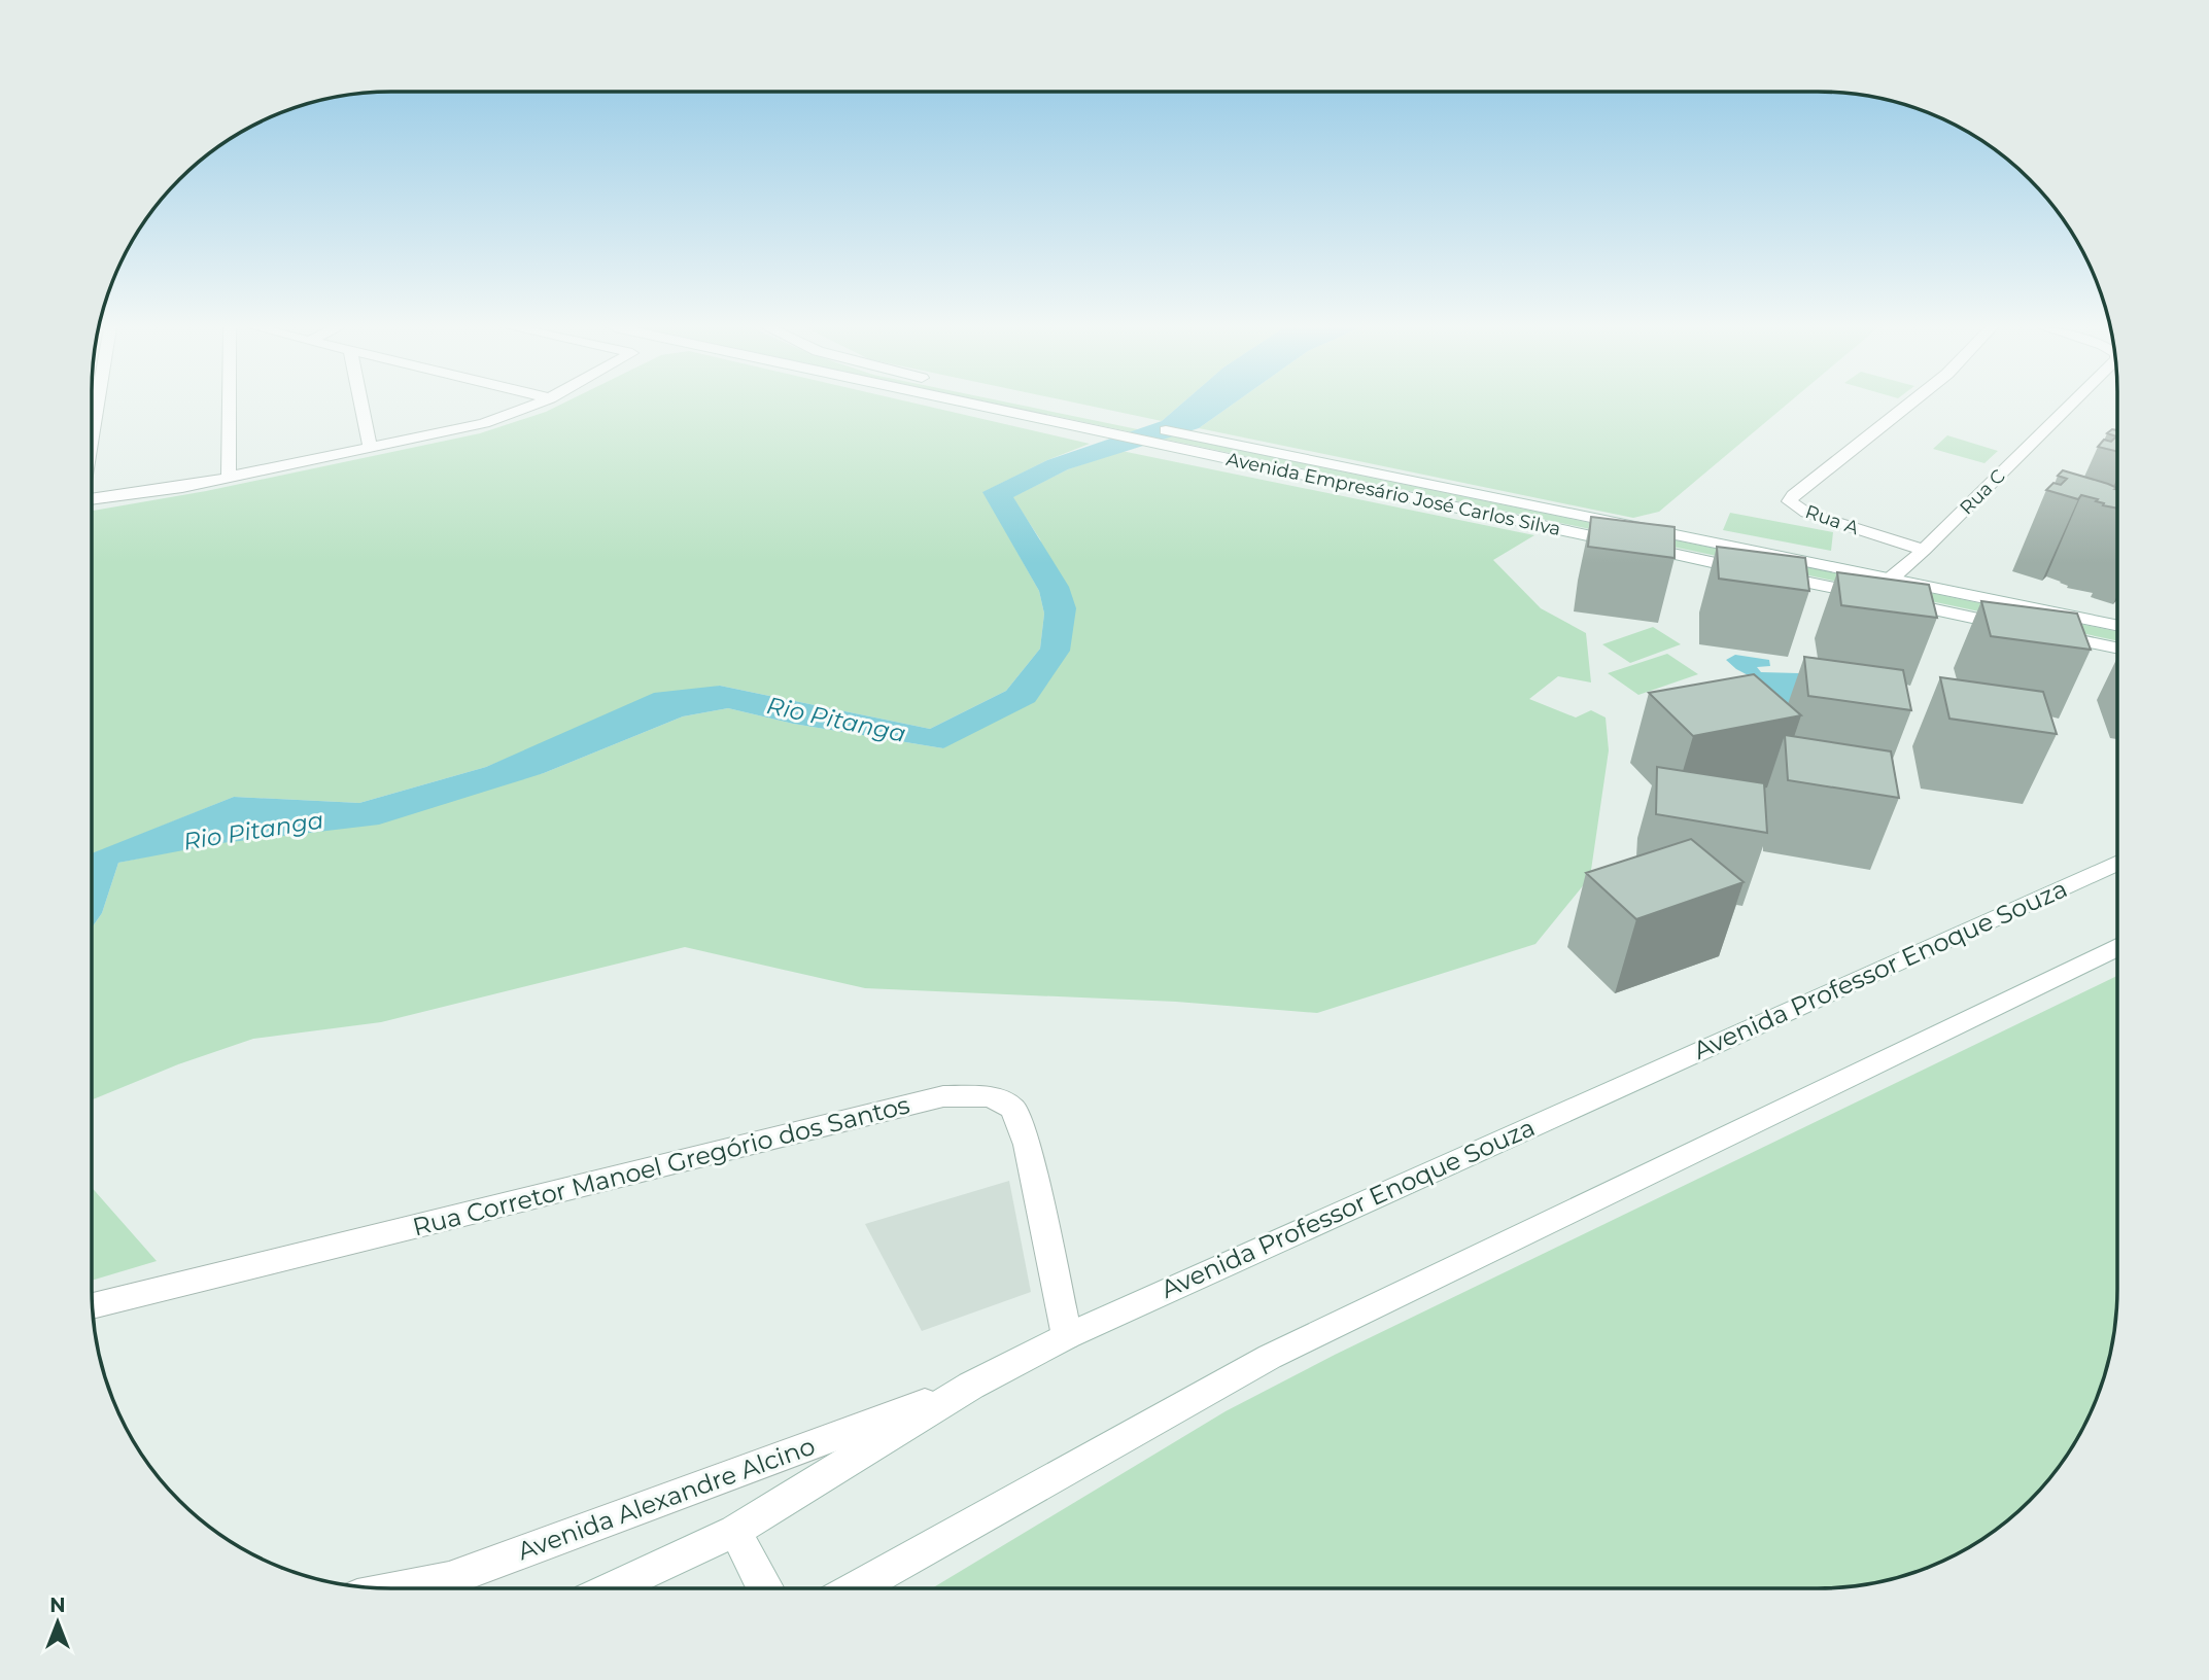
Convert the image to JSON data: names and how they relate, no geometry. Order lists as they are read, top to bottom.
{
  "streets": {
    "main road": [
      "Rua C",
      "Avenida Empresário José Carlos Silva",
      "Rua A",
      "Avenida Professor Enoque Souza",
      "Rua Corretor Manoel Gregório dos Santos",
      "Avenida Alexandre Alcino"
    ]
  },
  "crossings": [
    ["Rua C", "Avenida Empresário José Carlos Silva"],
    ["Rua C", "Rua A"],
    ["Avenida Professor Enoque Souza", "Rua Corretor Manoel Gregório dos Santos"],
    ["Avenida Professor Enoque Souza", "Avenida Alexandre Alcino"]
  ],
  "water": ["Rio Pitanga"],
  "north": "top"
}
